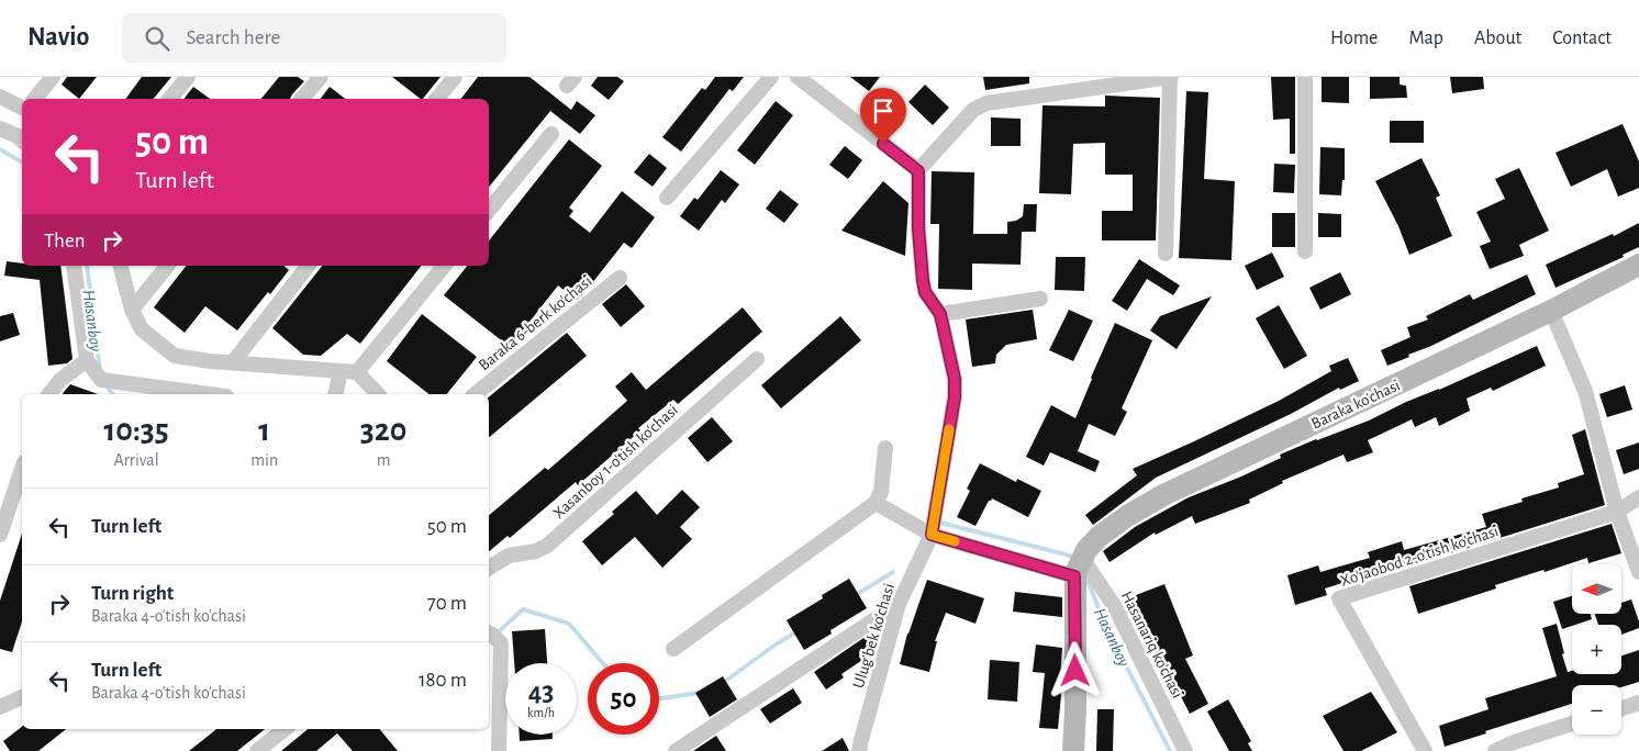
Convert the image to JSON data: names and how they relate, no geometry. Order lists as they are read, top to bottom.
{
  "streets": {
    "main road": ["Baraka ko'chasi"],
    "street": [
      "Baraka 6-berk ko'chasi",
      "Xasanboy 1-o'tish ko'chasi",
      "Xo'jaobod 2-o'tish ko'chasi",
      "Ulug'bek ko'chasi",
      "Hasanariq ko'chasi"
    ]
  },
  "crossings": [
    ["Baraka ko'chasi", "Hasanariq ko'chasi"]
  ],
  "water": ["Hasanboy"],
  "north": "left",
  "page": {
    "header": "Navio",
    "search": "Search here",
    "nav": [
      "Home",
      "Map",
      "About",
      "Contact"
    ],
    "turn": ["50 m", "Turn left"],
    "then": "Then",
    "eta": [
      "10:35",
      "Arrival",
      "1",
      "min",
      "320",
      "m"
    ],
    "list": [
      {
        "name": "Turn left",
        "value": "50 m"
      },
      {
        "name": "Turn right",
        "note": "Baraka 4-o'tish ko'chasi",
        "value": "70 m"
      },
      {
        "name": "Turn left",
        "note": "Baraka 4-o'tish ko'chasi",
        "value": "180 m"
      }
    ],
    "map_buttons": ["+", "−"],
    "speed": "43 km/h",
    "limit": "50"
  }
}
